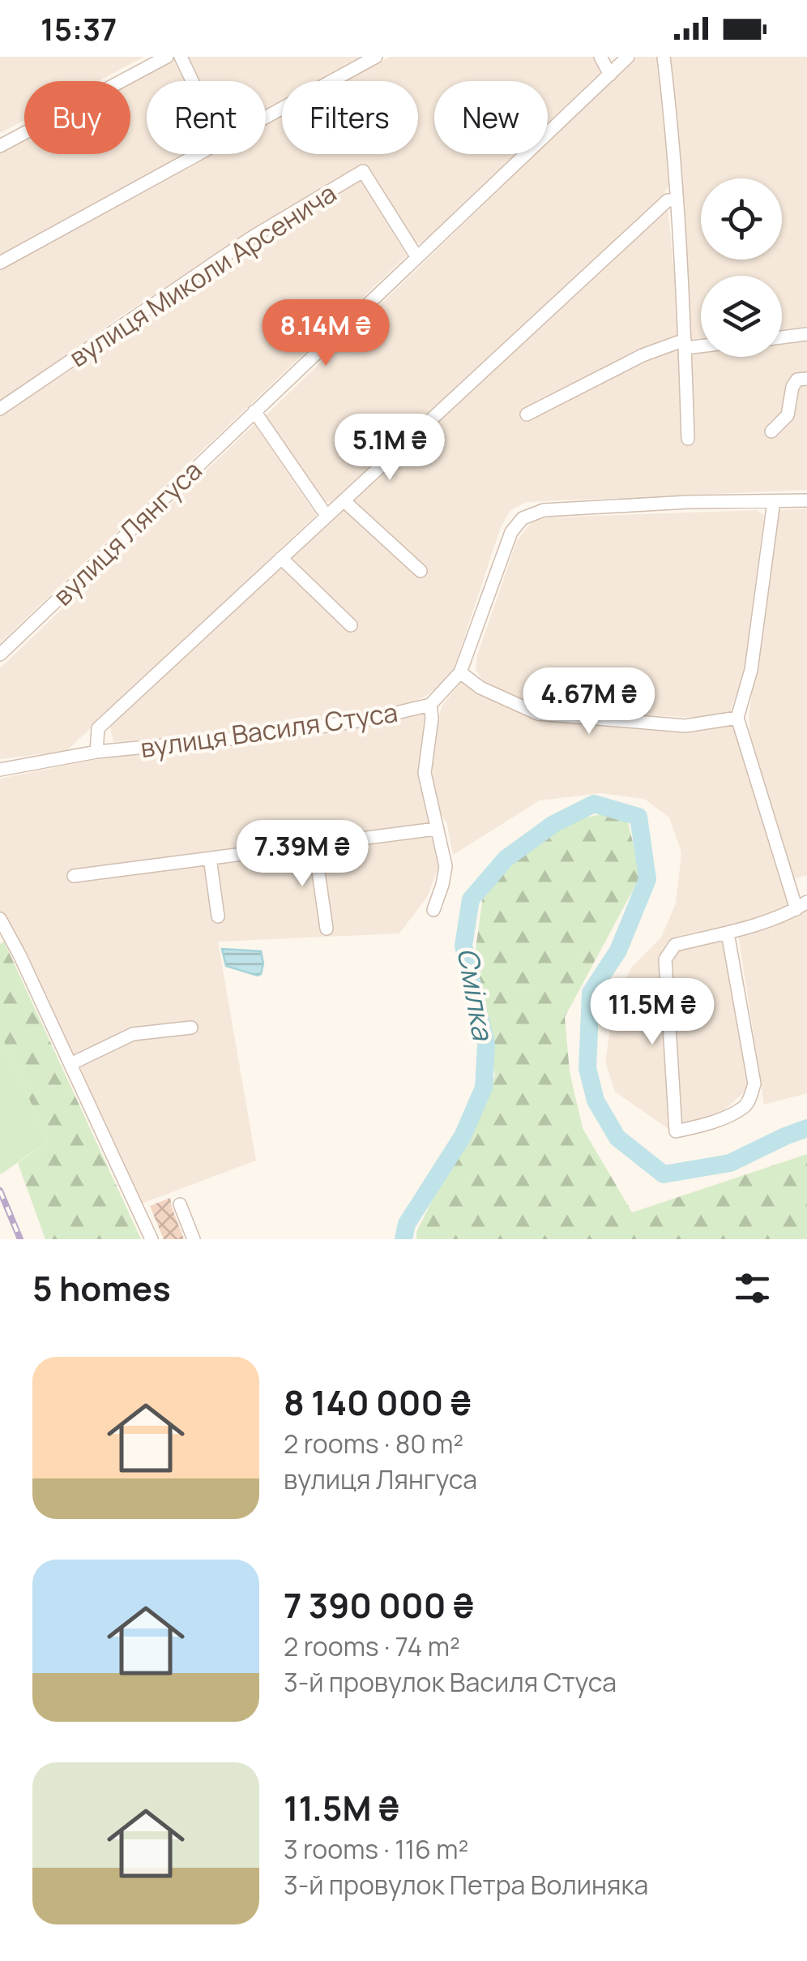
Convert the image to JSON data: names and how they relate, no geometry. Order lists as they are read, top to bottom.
{
  "streets": {
    "street": ["вулиця Миколи Арсенича", "вулиця Лянгуса", "вулиця Василя Стуса"]
  },
  "crossings": [
    ["вулиця Миколи Арсенича", "вулиця Лянгуса"]
  ],
  "water": ["Смілка"],
  "page": {
    "status": "15:37",
    "chip": [
      "Buy",
      "Rent",
      "Filters",
      "New"
    ],
    "price": [
      "8.14M ₴",
      "5.1M ₴",
      "4.67M ₴",
      "7.39M ₴",
      "11.5M ₴"
    ],
    "heading": "5 homes",
    "list": [
      {
        "name": "8 140 000 ₴",
        "note": "2 rooms · 80 m² · вулиця Лянгуса"
      },
      {
        "name": "7 390 000 ₴",
        "note": "2 rooms · 74 m² · 3-й провулок Василя Стуса"
      },
      {
        "name": "11.5M ₴",
        "note": "3 rooms · 116 m² · 3-й провулок Петра Волиняка"
      }
    ]
  }
}
